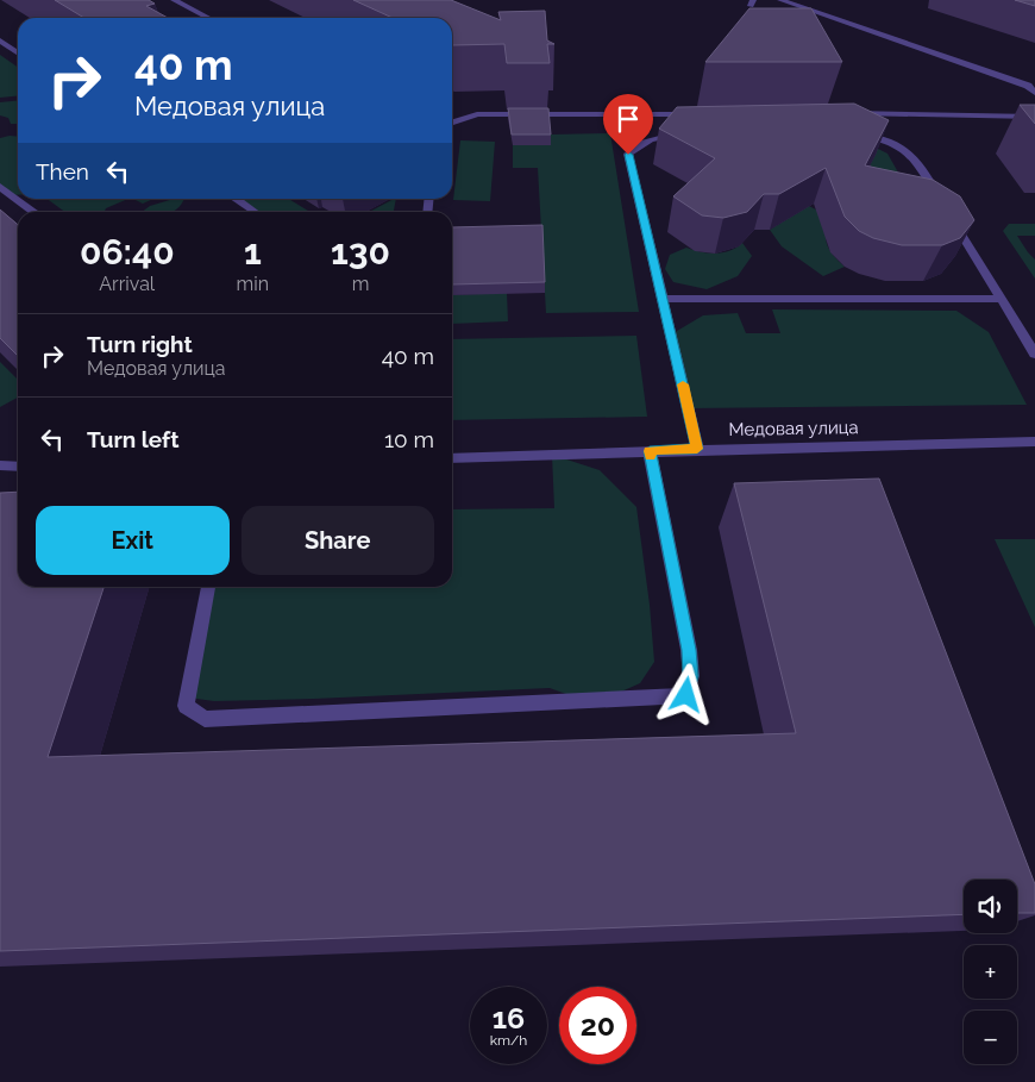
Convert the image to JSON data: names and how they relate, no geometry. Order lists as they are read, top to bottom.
{
  "streets": {
    "street": ["Медовая улица"]
  },
  "page": {
    "turn": ["40 m", "Медовая улица"],
    "then": "Then",
    "eta": [
      "06:40",
      "Arrival",
      "1",
      "min",
      "130",
      "m"
    ],
    "list": [
      {
        "name": "Turn right",
        "note": "Медовая улица",
        "value": "40 m"
      },
      {
        "name": "Turn left",
        "value": "10 m"
      }
    ],
    "buttons": ["Exit", "Share"],
    "map_buttons": ["+", "−"],
    "speed": "16 km/h",
    "limit": "20"
  }
}
